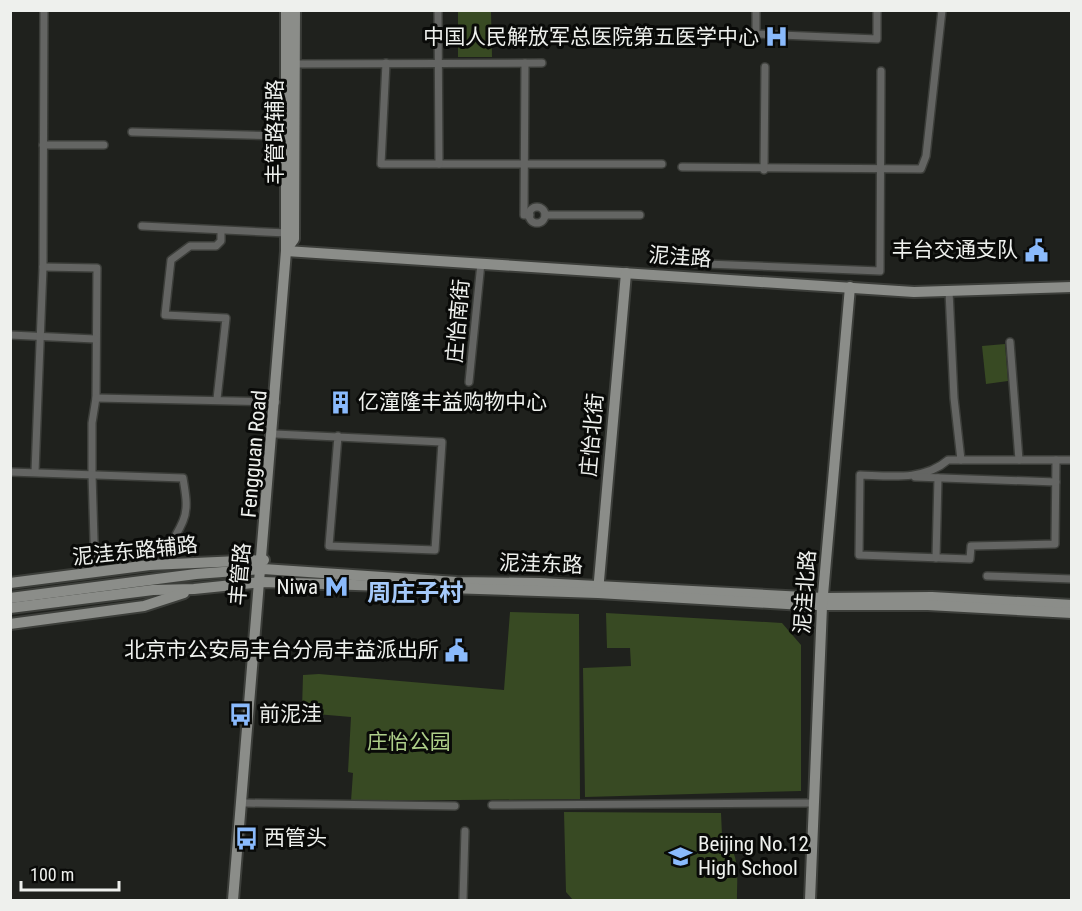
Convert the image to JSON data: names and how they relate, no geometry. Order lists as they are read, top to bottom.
{
  "streets": {
    "main road": [
      "丰管路辅路",
      "泥洼路",
      "庄怡北街",
      "Fengguan Road",
      "泥洼东路辅路",
      "泥洼东路",
      "丰管路",
      "泥洼北路"
    ],
    "street": ["庄怡南街"]
  },
  "crossings": [
    ["丰管路辅路", "泥洼路"],
    ["丰管路辅路", "丰管路"],
    ["泥洼路", "庄怡南街"],
    ["泥洼路", "庄怡北街"],
    ["泥洼路", "丰管路"],
    ["泥洼路", "泥洼北路"],
    ["庄怡北街", "泥洼东路"],
    ["Fengguan Road", "泥洼东路辅路"],
    ["Fengguan Road", "泥洼东路"],
    ["Fengguan Road", "丰管路"],
    ["泥洼东路辅路", "泥洼东路"],
    ["泥洼东路辅路", "丰管路"],
    ["泥洼东路", "丰管路"],
    ["泥洼东路", "泥洼北路"]
  ],
  "districts": ["周庄子村"],
  "parks": ["庄怡公园"],
  "places": {
    "hospital": ["中国人民解放军总医院第五医学中心"],
    "public building": ["丰台交通支队", "北京市公安局丰台分局丰益派出所"],
    "building": ["亿潼隆丰益购物中心"],
    "metro station": ["Niwa"],
    "bus stop": ["前泥洼", "西管头"],
    "school or university": ["Beijing No.12 High School"]
  },
  "scale_bar": "100 m"
}
